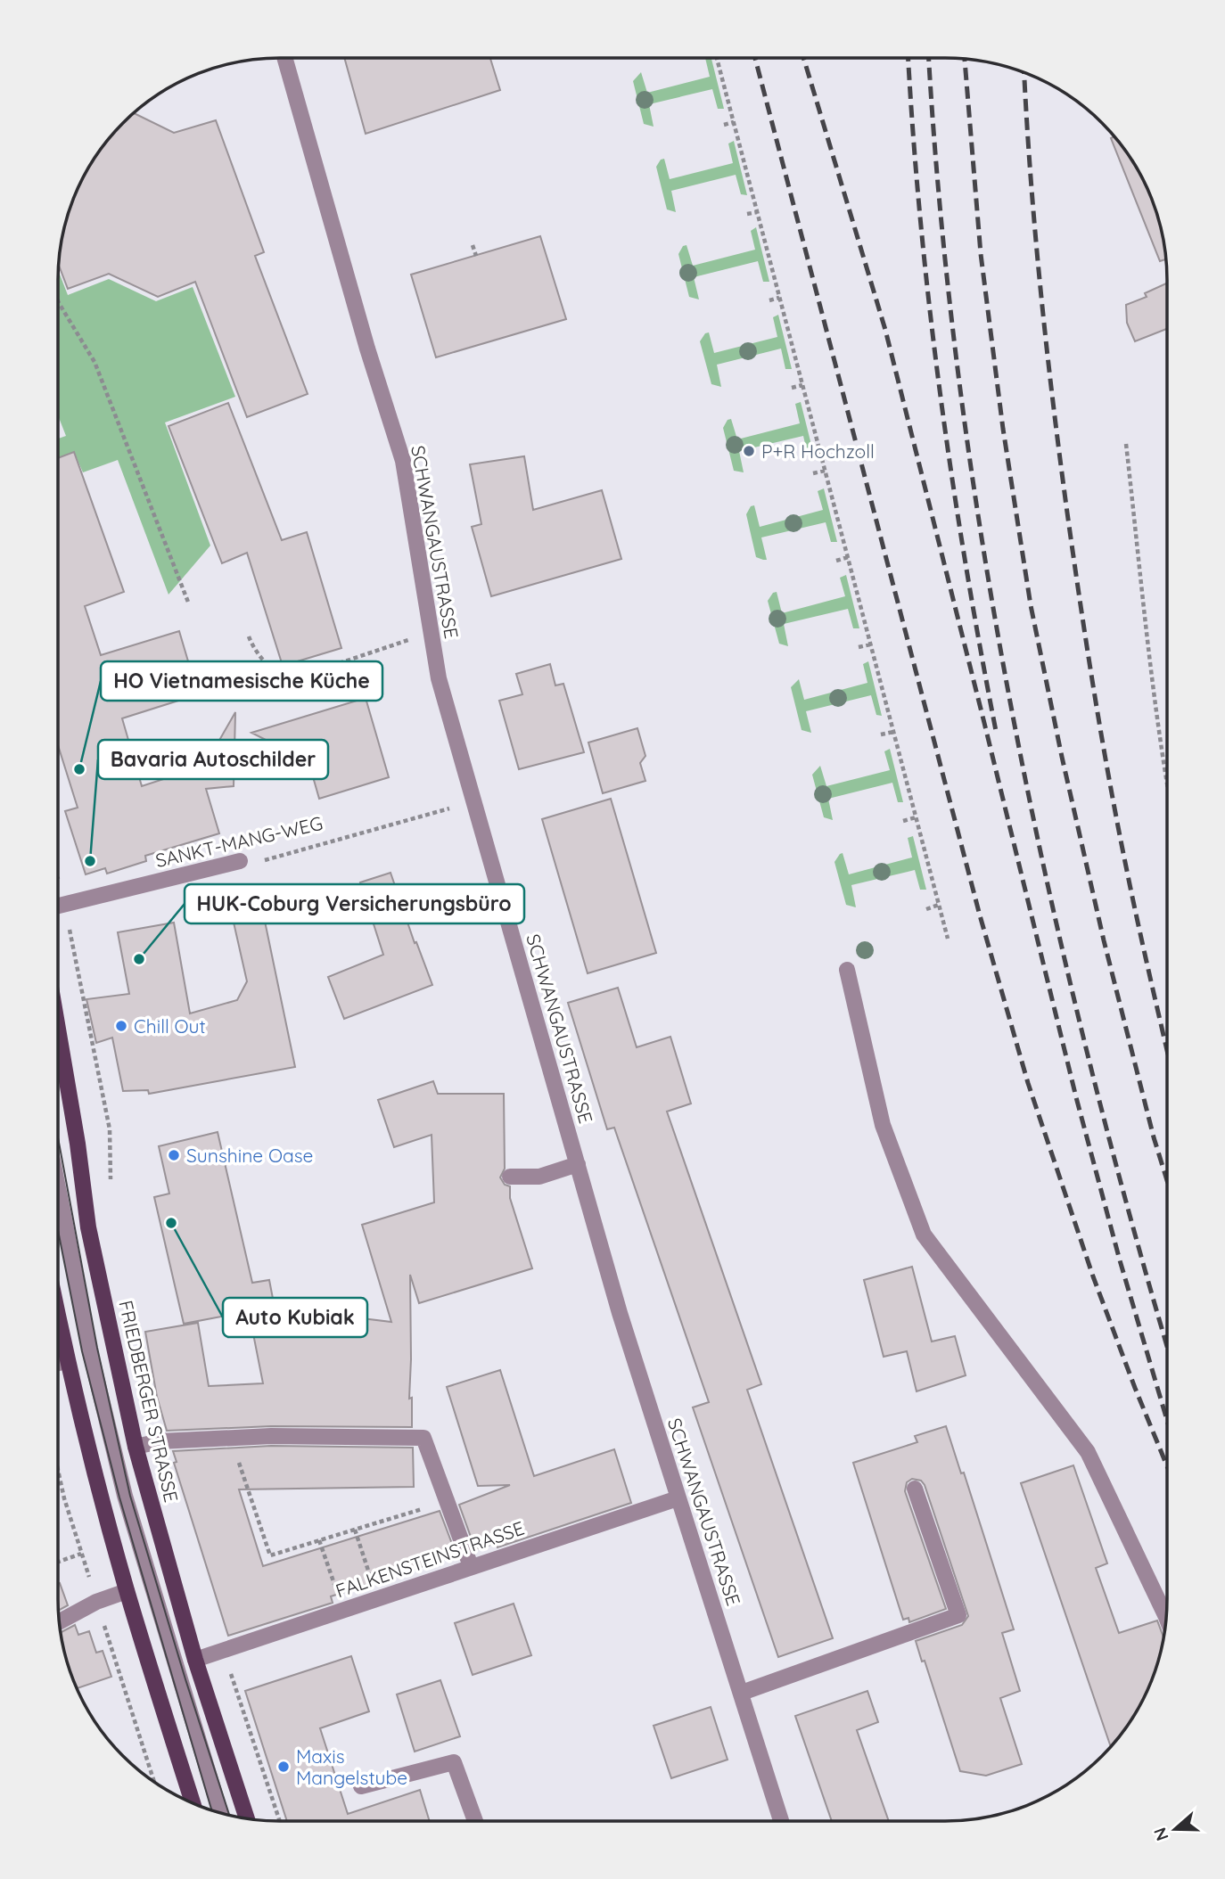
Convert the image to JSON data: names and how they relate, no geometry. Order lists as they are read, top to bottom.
{
  "streets": {
    "main road": ["FRIEDBERGER STRASSE"],
    "street": ["SCHWANGAUSTRASSE", "SANKT-MANG-WEG", "FALKENSTEINSTRASSE"]
  },
  "crossings": [
    ["SCHWANGAUSTRASSE", "SANKT-MANG-WEG"],
    ["SCHWANGAUSTRASSE", "FALKENSTEINSTRASSE"],
    ["FRIEDBERGER STRASSE", "FALKENSTEINSTRASSE"]
  ],
  "places": [
    "P+R Hochzoll",
    "HO Vietnamesische Küche",
    "Bavaria Autoschilder",
    "HUK-Coburg Versicherungsbüro",
    "Chill Out",
    "Sunshine Oase",
    "Auto Kubiak",
    "Maxis Mangelstube"
  ],
  "north": "left"
}
